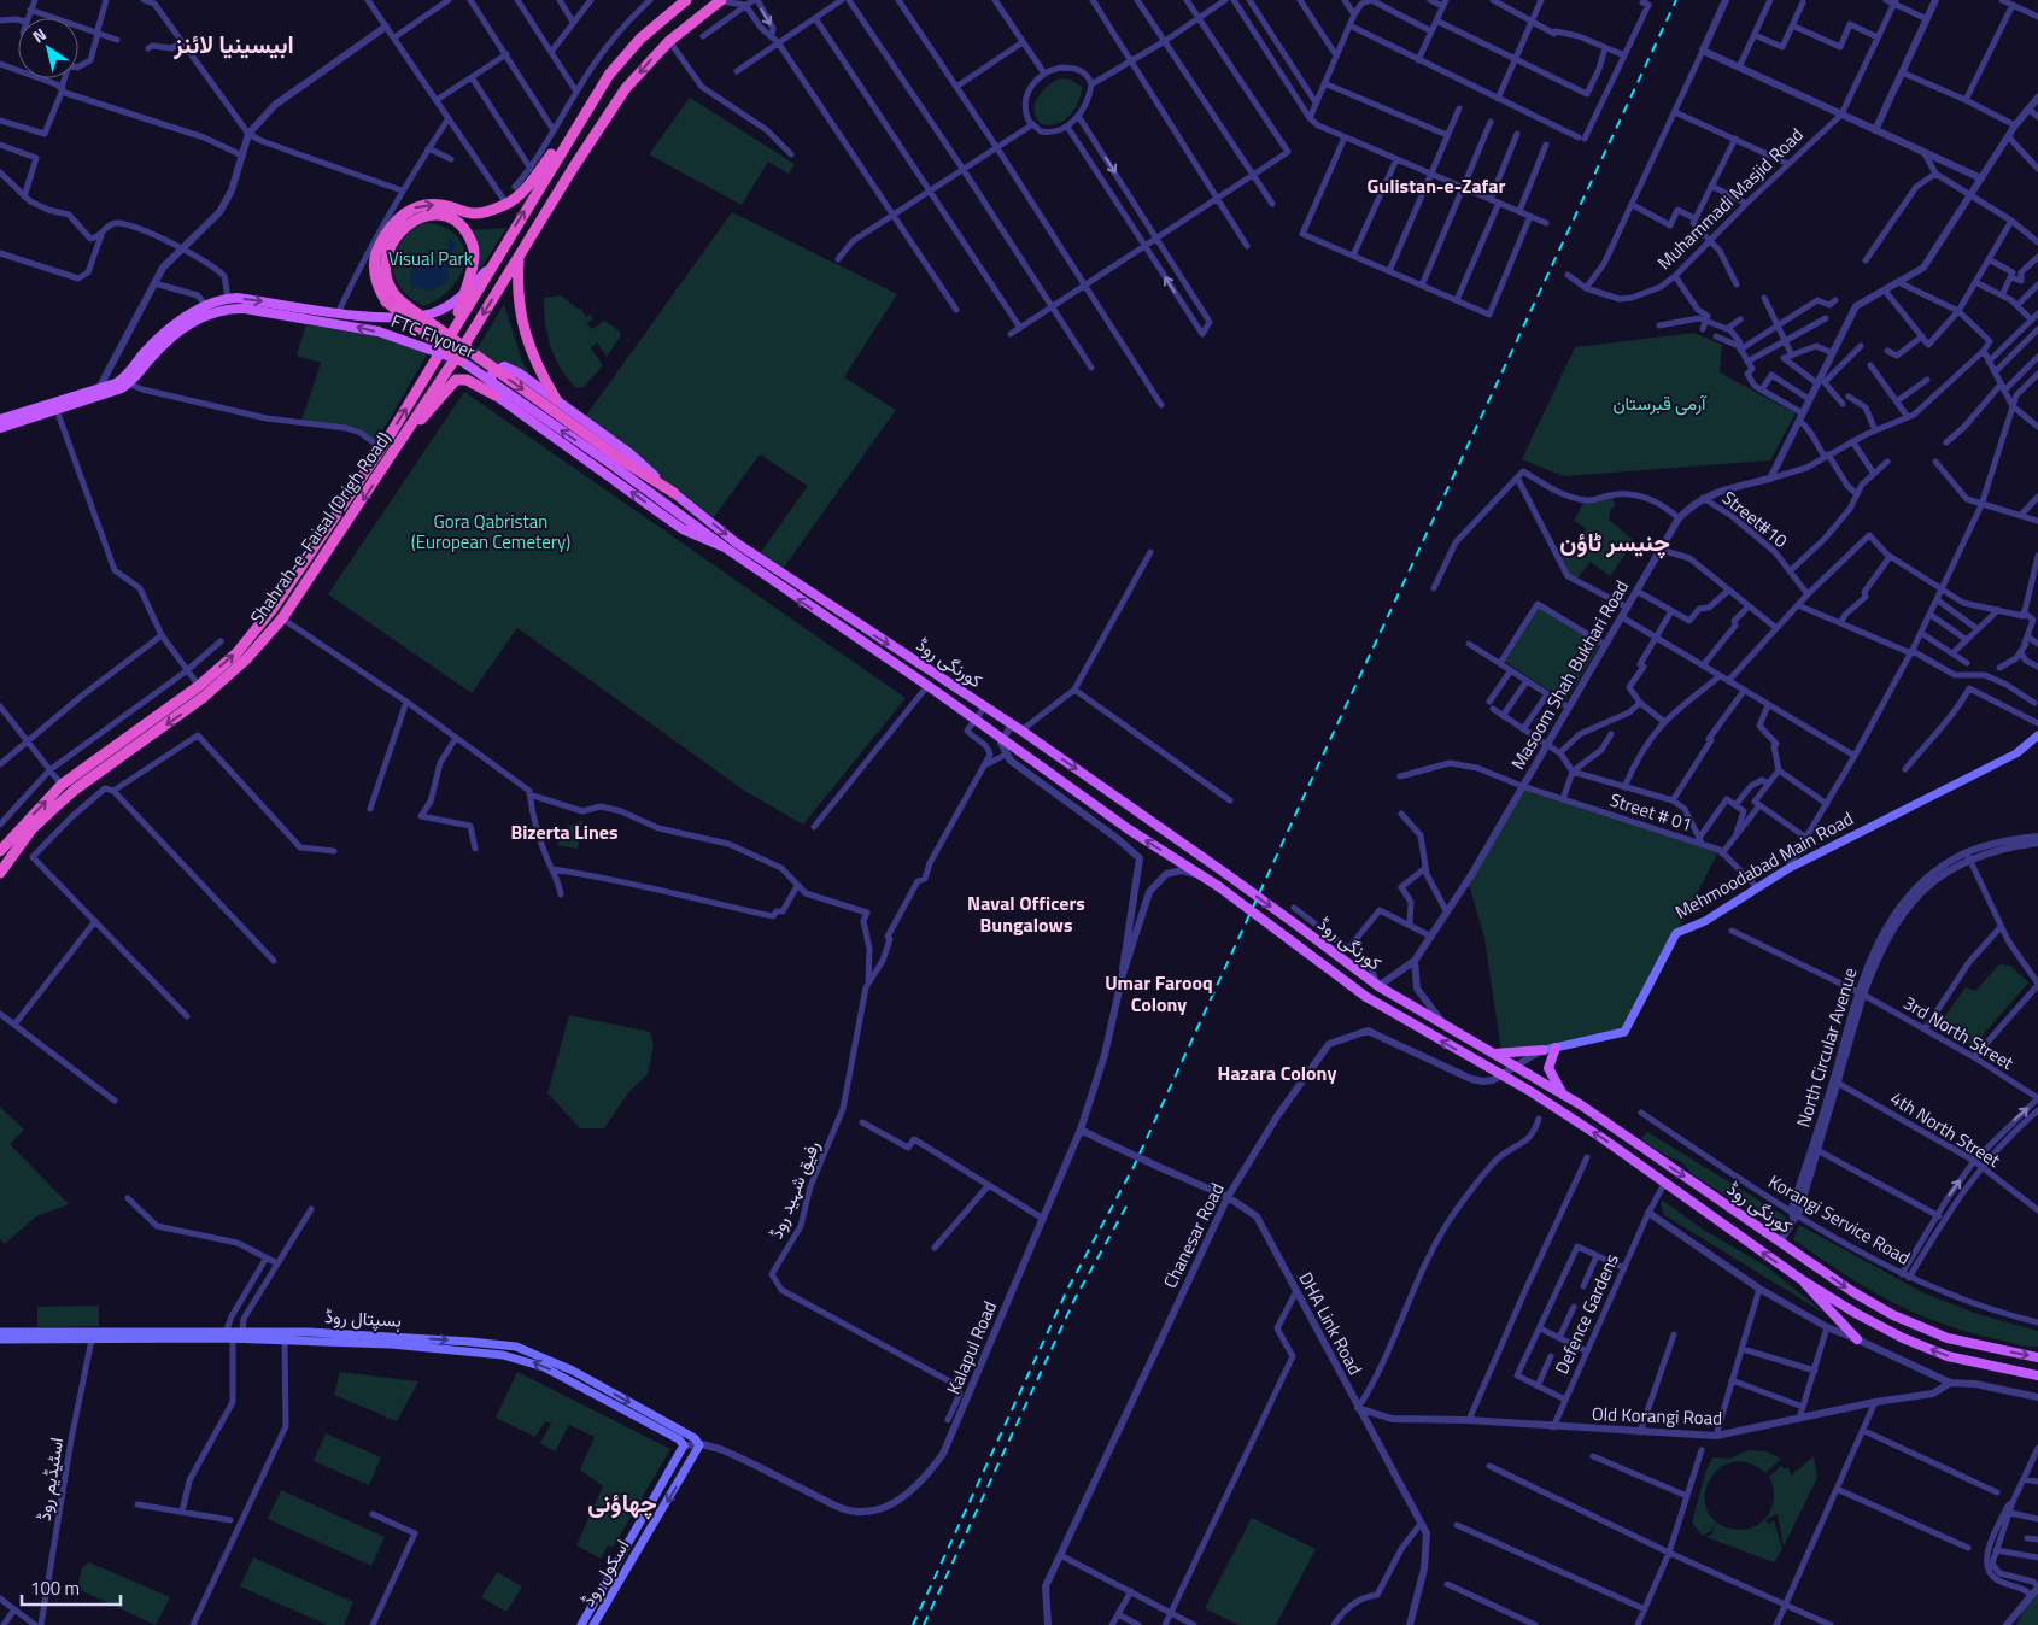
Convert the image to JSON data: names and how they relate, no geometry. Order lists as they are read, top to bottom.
{
  "streets": {
    "highway": ["Shahrah-e-Faisal (Drigh Road)"],
    "main road": [
      "FTC Flyover",
      "کورنگی روڈ",
      "Mehmoodabad Main Road",
      "ہسپتال روڈ",
      "اسکول روڈ"
    ],
    "street": [
      "Muhammadi Masjid Road",
      "Street#10",
      "Masoom Shah Bukhari Road",
      "Street # 01",
      "3rd North Street",
      "North Circular Avenue",
      "4th North Street",
      "رفیق شہید روڈ",
      "Korangi Service Road",
      "Chanesar Road",
      "Defence Gardens",
      "DHA Link Road",
      "Kalapul Road",
      "Old Korangi Road",
      "اسٹیڈیم روڈ"
    ]
  },
  "crossings": [
    ["FTC Flyover", "کورنگی روڈ"],
    ["Street#10", "Masoom Shah Bukhari Road"],
    ["کورنگی روڈ", "Masoom Shah Bukhari Road"],
    ["کورنگی روڈ", "North Circular Avenue"],
    ["کورنگی روڈ", "Chanesar Road"],
    ["کورنگی روڈ", "Defence Gardens"],
    ["Masoom Shah Bukhari Road", "Street # 01"],
    ["Street # 01", "Mehmoodabad Main Road"],
    ["3rd North Street", "North Circular Avenue"],
    ["North Circular Avenue", "4th North Street"],
    ["North Circular Avenue", "Korangi Service Road"],
    ["Chanesar Road", "DHA Link Road"],
    ["Defence Gardens", "Old Korangi Road"],
    ["ہسپتال روڈ", "Kalapul Road"],
    ["ہسپتال روڈ", "اسٹیڈیم روڈ"],
    ["ہسپتال روڈ", "اسکول روڈ"],
    ["DHA Link Road", "Kalapul Road"],
    ["DHA Link Road", "Old Korangi Road"],
    ["Kalapul Road", "اسکول روڈ"]
  ],
  "districts": [
    "ابيسينيا لائنز",
    "Gulistan-e-Zafar",
    "چنیسر ٹاؤن",
    "Bizerta Lines",
    "Naval Officers Bungalows",
    "Umar Farooq Colony",
    "Hazara Colony",
    "چھاؤنی"
  ],
  "parks": ["Visual Park", "آرمی قبرستان", "Gora Qabristan (European Cemetery)"],
  "scale_bar": "100 m",
  "north": "top left"
}
